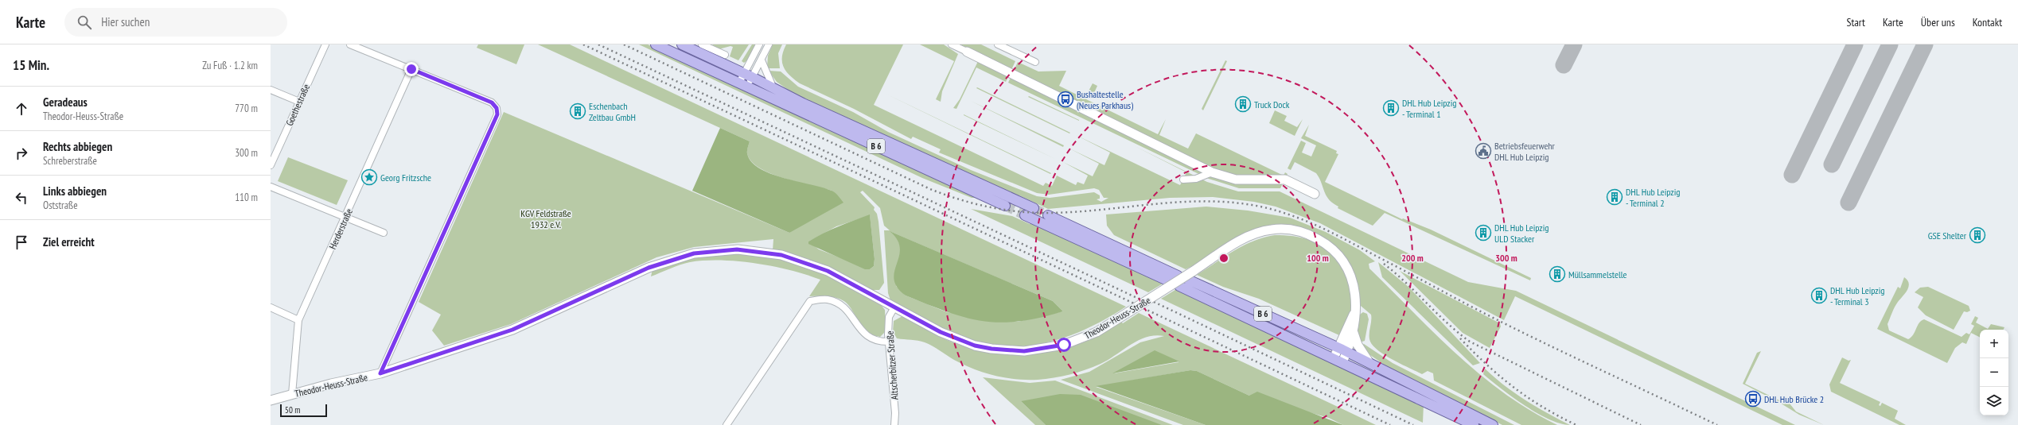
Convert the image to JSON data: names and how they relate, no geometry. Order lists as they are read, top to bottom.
{
  "streets": {
    "main road": ["B 6"],
    "street": [
      "Goethestraße",
      "Herderstraße",
      "Theodor-Heuss-Straße",
      "Altscherbitzer Straße"
    ]
  },
  "crossings": [
    ["B 6", "Theodor-Heuss-Straße"],
    ["Herderstraße", "Theodor-Heuss-Straße"],
    ["Theodor-Heuss-Straße", "Altscherbitzer Straße"]
  ],
  "parks": ["KGV Feldstraße 1932 e.V."],
  "places": {
    "bus stop": ["Bushaltestelle (Neues Parkhaus)", "DHL Hub Brücke 2"],
    "building": [
      "Truck Dock",
      "DHL Hub Leipzig - Terminal 1",
      "Eschenbach Zeltbau GmbH",
      "DHL Hub Leipzig - Terminal 2",
      "DHL Hub Leipzig ULD Stacker",
      "GSE Shelter",
      "Müllsammelstelle",
      "DHL Hub Leipzig - Terminal 3"
    ],
    "public building": ["Betriebsfeuerwehr DHL Hub Leipzig"],
    "place": ["Georg Fritzsche"]
  },
  "scale_bar": "50 m",
  "page": {
    "header": "Karte",
    "search": "Hier suchen",
    "nav": [
      "Start",
      "Karte",
      "Über uns",
      "Kontakt"
    ],
    "heading": ["15 Min.", "Zu Fuß · 1.2 km"],
    "list": [
      ["Geradeaus", "Theodor-Heuss-Straße", "770 m"],
      ["Rechts abbiegen", "Schreberstraße", "300 m"],
      ["Links abbiegen", "Oststraße", "110 m"],
      "Ziel erreicht"
    ],
    "map_buttons": ["+", "−"],
    "scale": "50 m"
  },
  "rings": ["100 m", "200 m", "300 m"]
}
